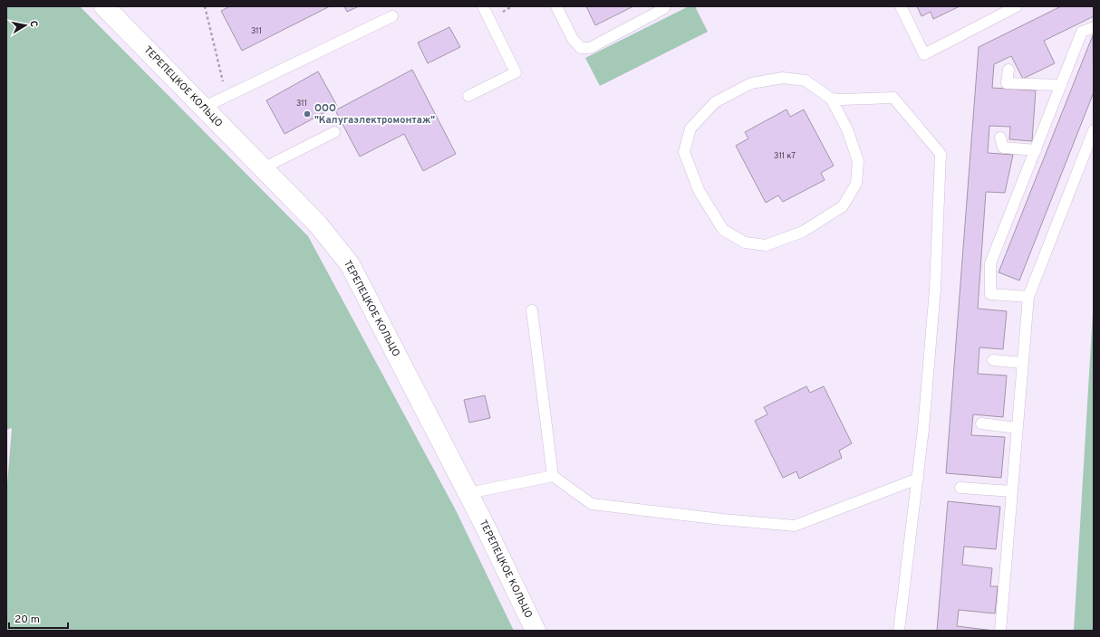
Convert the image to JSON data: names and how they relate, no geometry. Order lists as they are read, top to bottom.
{
  "streets": {
    "street": ["ТЕРЕПЕЦКОЕ КОЛЬЦО"]
  },
  "places": ["ООО \"Калугаэлектромонтаж\""],
  "house_numbers": ["311", "311", "311 к7"],
  "scale_bar": "20 m",
  "north": "right"
}
